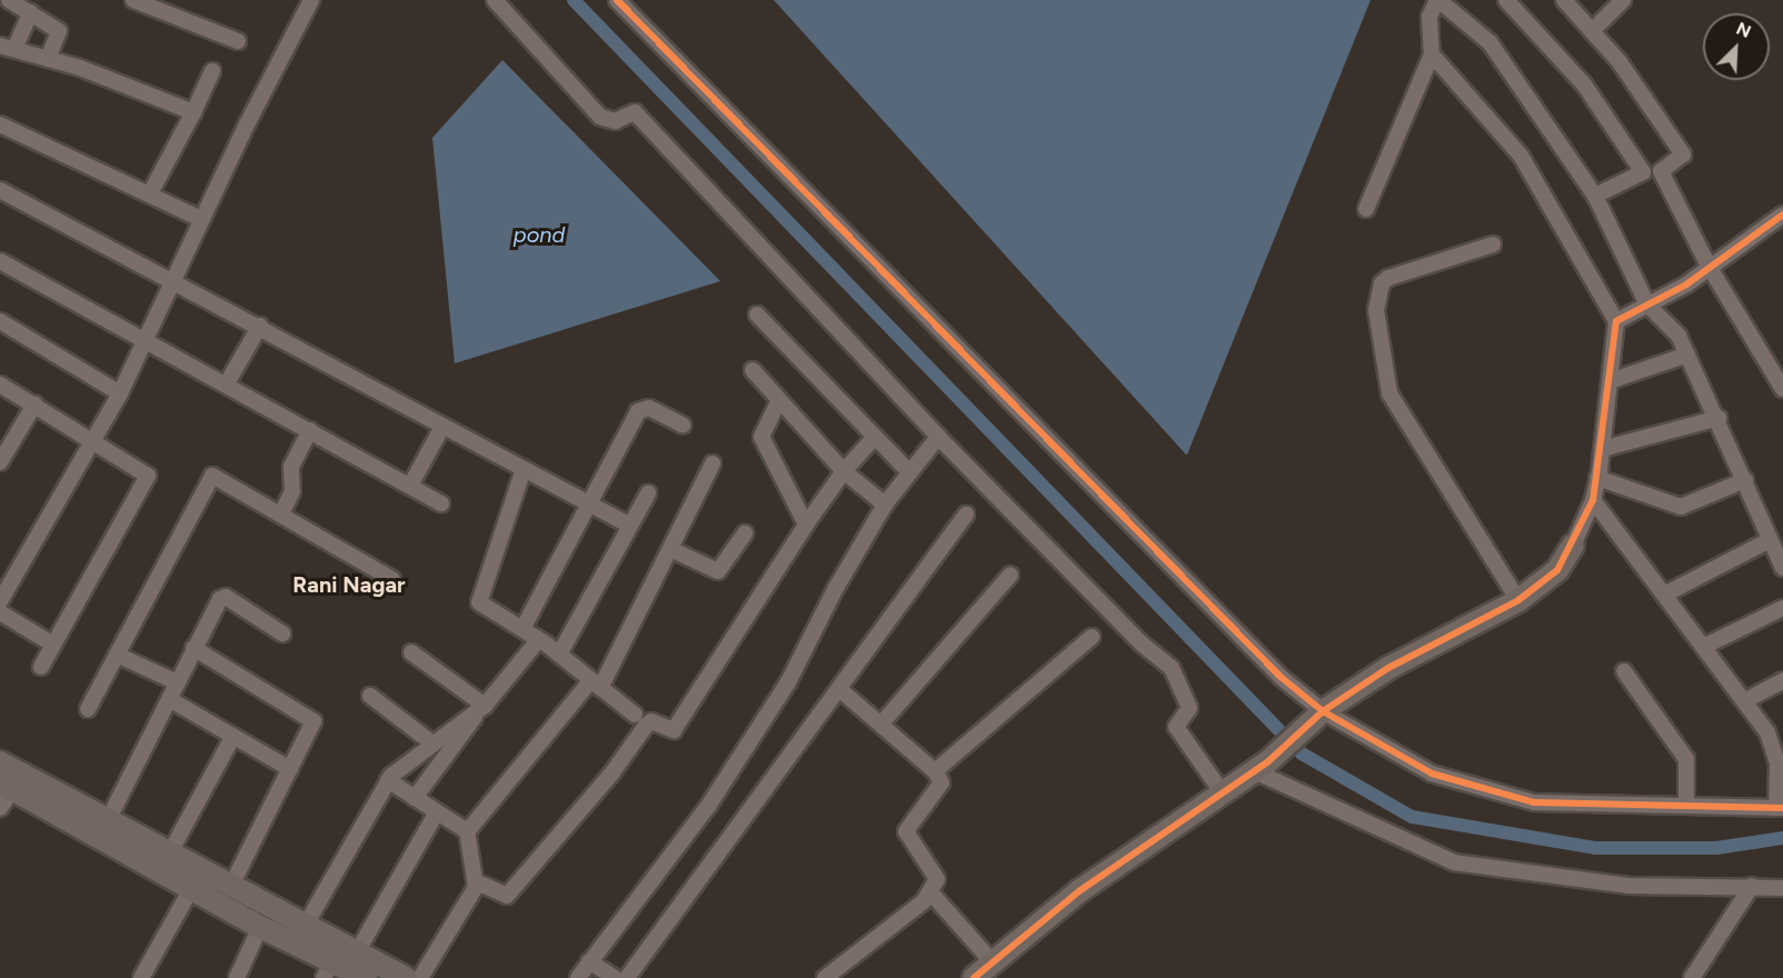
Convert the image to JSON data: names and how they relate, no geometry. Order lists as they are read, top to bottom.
{
  "districts": ["Rani Nagar"],
  "water": ["pond"],
  "north": "top right"
}
